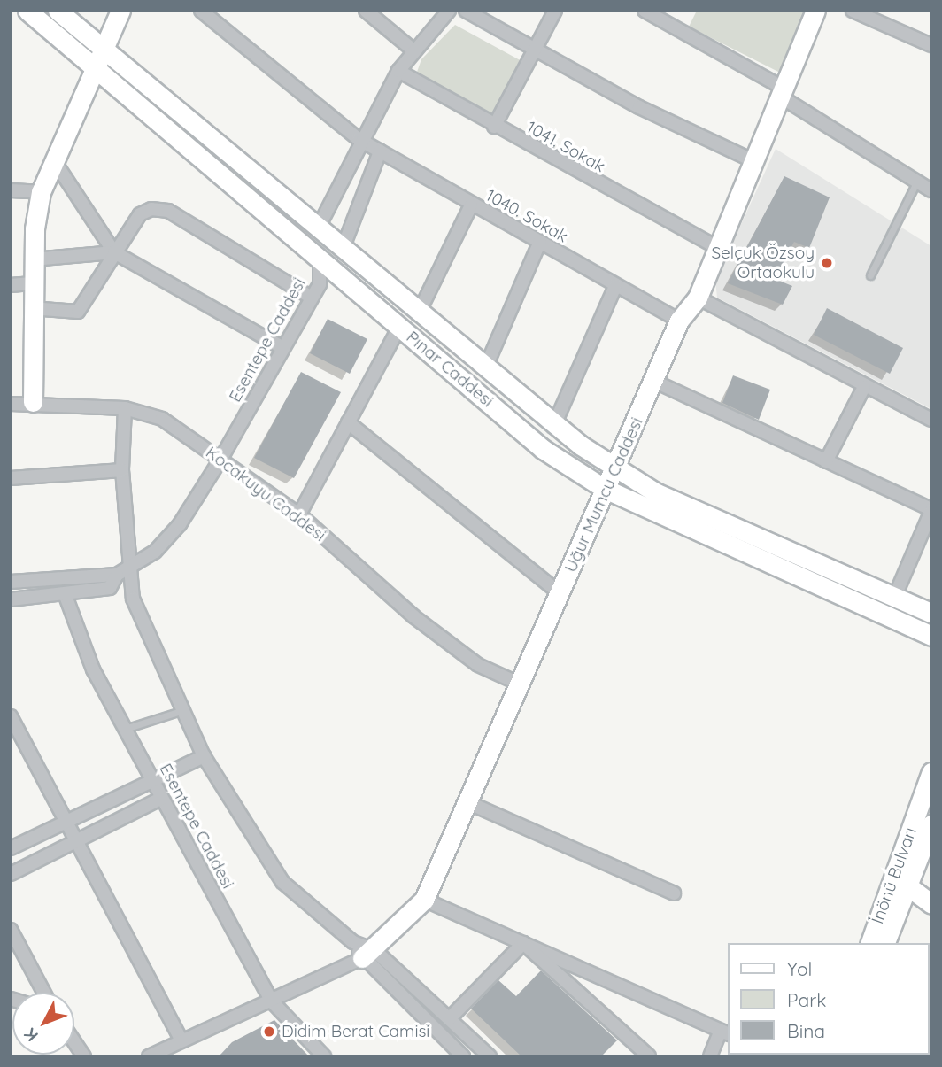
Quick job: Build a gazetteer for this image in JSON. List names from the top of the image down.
{
  "streets": {
    "main road": ["Pınar Caddesi", "Uğur Mumcu Caddesi", "İnönü Bulvarı"],
    "street": [
      "1041. Sokak",
      "1040. Sokak",
      "Esentepe Caddesi",
      "Kocakuyu Caddesi"
    ]
  },
  "crossings": [
    ["1041. Sokak", "Uğur Mumcu Caddesi"],
    ["1040. Sokak", "Uğur Mumcu Caddesi"],
    ["Esentepe Caddesi", "Pınar Caddesi"],
    ["Esentepe Caddesi", "Kocakuyu Caddesi"],
    ["Pınar Caddesi", "Uğur Mumcu Caddesi"],
    ["Kocakuyu Caddesi", "Uğur Mumcu Caddesi"]
  ],
  "places": ["Selçuk Özsoy Ortaokulu", "Didim Berat Camisi"],
  "legend": ["Yol", "Park", "Bina"],
  "north": "bottom left"
}
